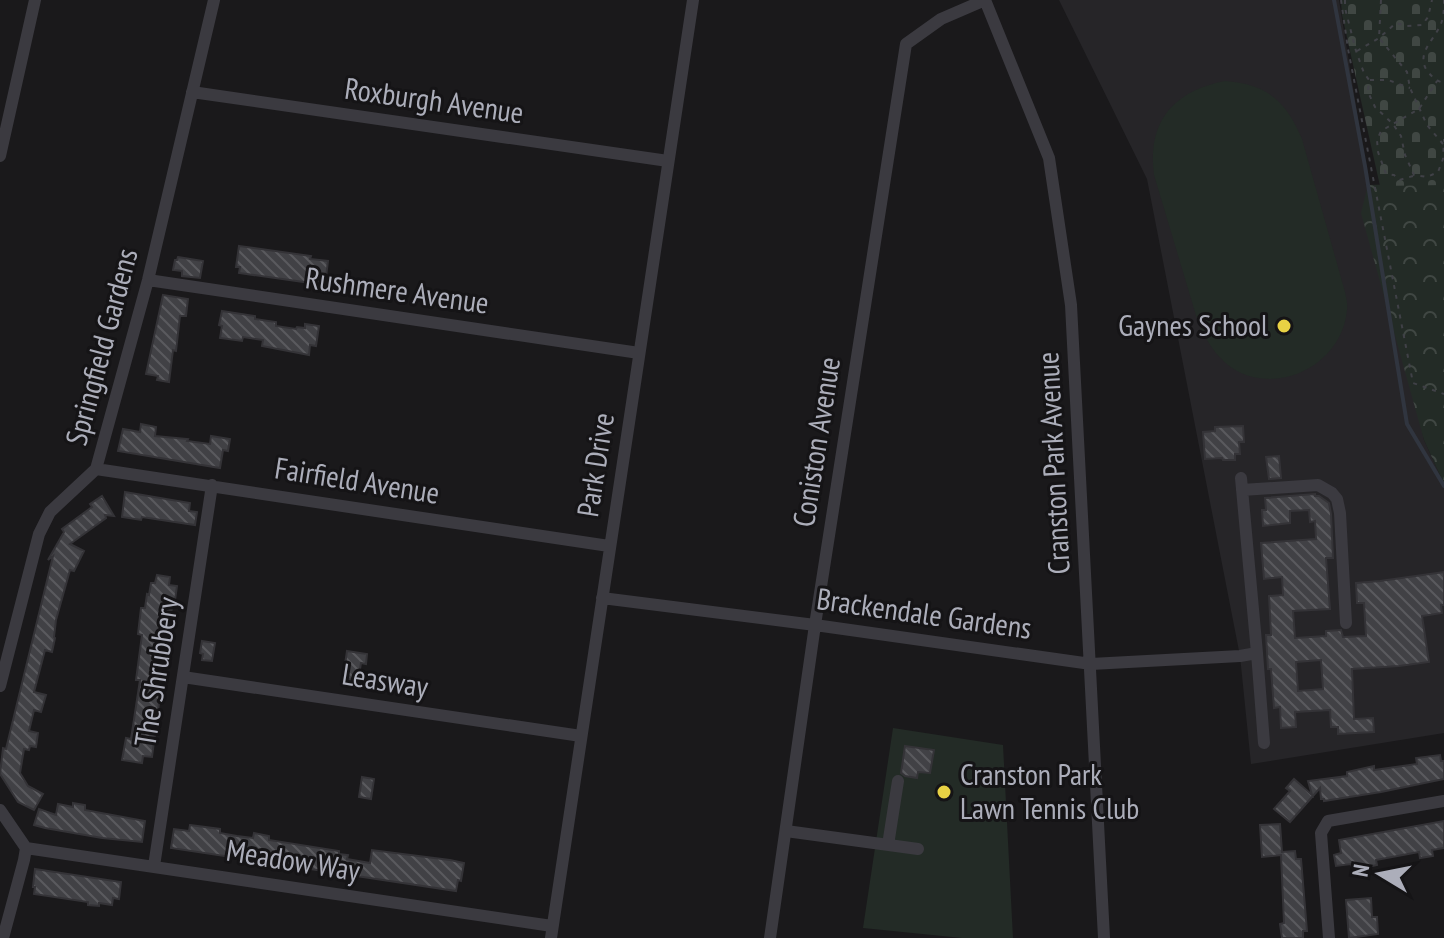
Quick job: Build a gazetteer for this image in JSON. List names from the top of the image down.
{
  "streets": {
    "street": [
      "Roxburgh Avenue",
      "Rushmere Avenue",
      "Springfield Gardens",
      "Coniston Avenue",
      "Cranston Park Avenue",
      "Park Drive",
      "Fairfield Avenue",
      "Brackendale Gardens",
      "The Shrubbery",
      "Leasway",
      "Meadow Way"
    ]
  },
  "crossings": [
    ["Roxburgh Avenue", "Springfield Gardens"],
    ["Roxburgh Avenue", "Park Drive"],
    ["Rushmere Avenue", "Springfield Gardens"],
    ["Rushmere Avenue", "Park Drive"],
    ["Springfield Gardens", "Fairfield Avenue"],
    ["Coniston Avenue", "Cranston Park Avenue"],
    ["Coniston Avenue", "Brackendale Gardens"],
    ["Cranston Park Avenue", "Brackendale Gardens"],
    ["Park Drive", "Fairfield Avenue"],
    ["Park Drive", "Brackendale Gardens"],
    ["Park Drive", "Leasway"],
    ["Park Drive", "Meadow Way"],
    ["Fairfield Avenue", "The Shrubbery"],
    ["The Shrubbery", "Leasway"],
    ["The Shrubbery", "Meadow Way"]
  ],
  "places": ["Gaynes School", "Cranston Park Lawn Tennis Club"],
  "north": "left"
}
